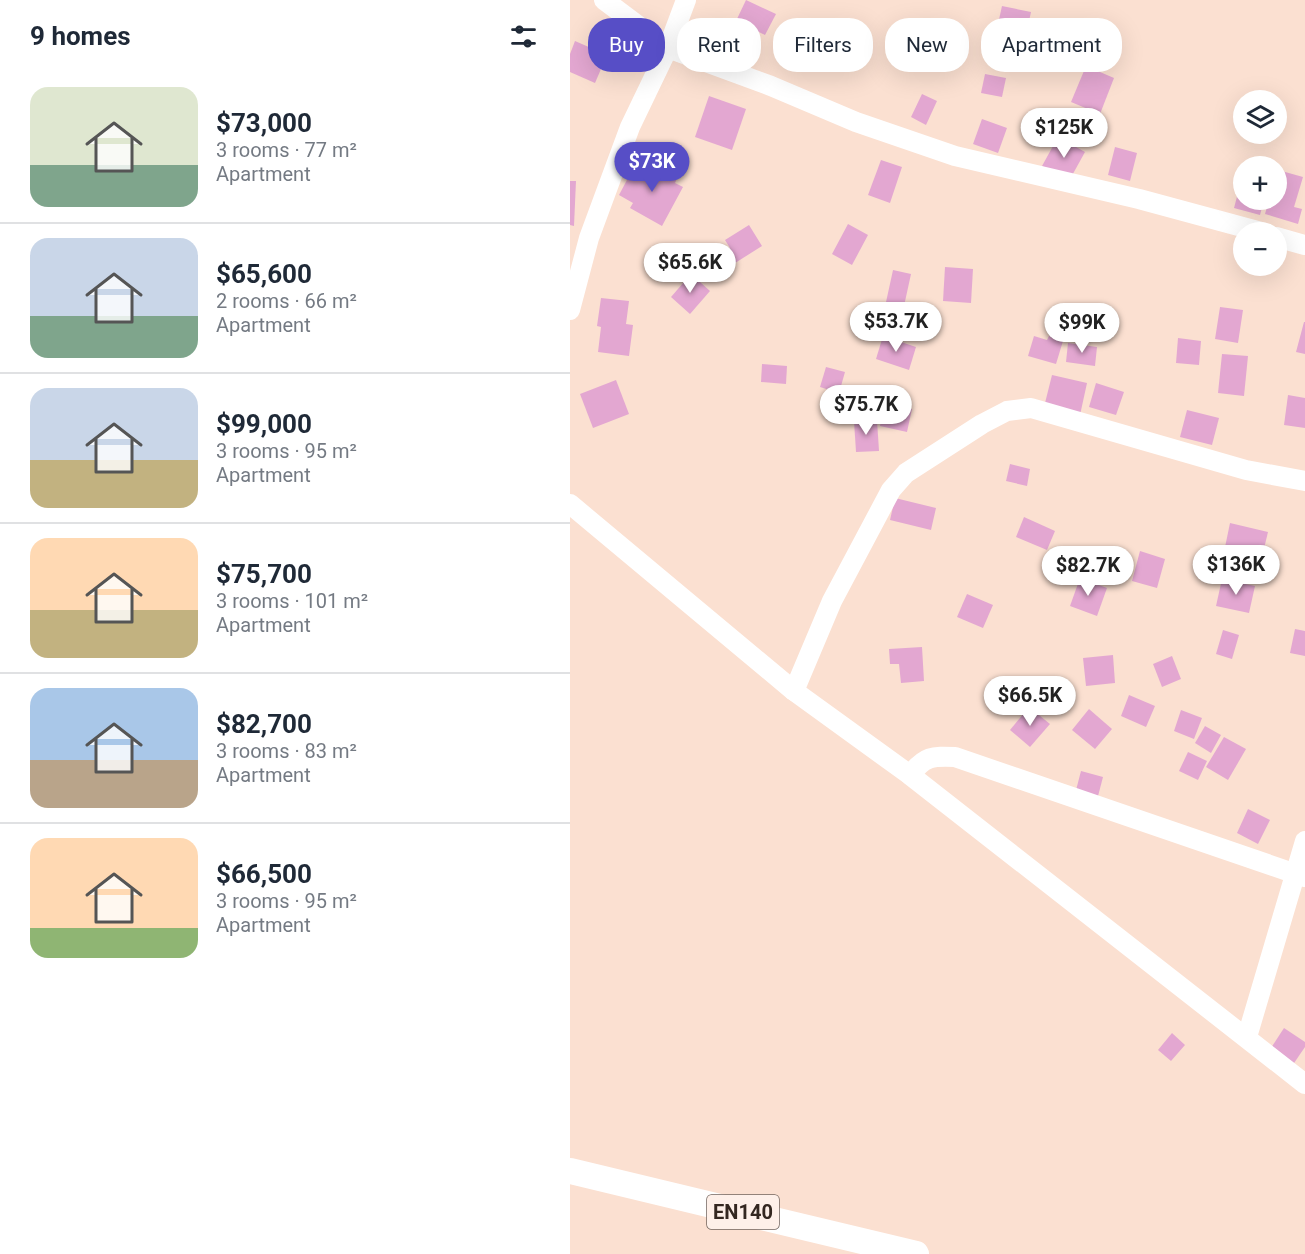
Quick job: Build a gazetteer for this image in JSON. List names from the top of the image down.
{
  "streets": {
    "main road": ["EN140"]
  },
  "page": {
    "heading": "9 homes",
    "chip": [
      "Buy",
      "Rent",
      "Filters",
      "New",
      "Apartment"
    ],
    "list": [
      {
        "name": "$73,000",
        "note": "3 rooms · 77 m² · Apartment"
      },
      {
        "name": "$65,600",
        "note": "2 rooms · 66 m² · Apartment"
      },
      {
        "name": "$99,000",
        "note": "3 rooms · 95 m² · Apartment"
      },
      {
        "name": "$75,700",
        "note": "3 rooms · 101 m² · Apartment"
      },
      {
        "name": "$82,700",
        "note": "3 rooms · 83 m² · Apartment"
      },
      {
        "name": "$66,500",
        "note": "3 rooms · 95 m² · Apartment"
      }
    ],
    "map_buttons": ["+", "−"],
    "price": [
      "$125K",
      "$73K",
      "$65.6K",
      "$53.7K",
      "$99K",
      "$75.7K",
      "$136K",
      "$82.7K",
      "$66.5K"
    ]
  }
}
